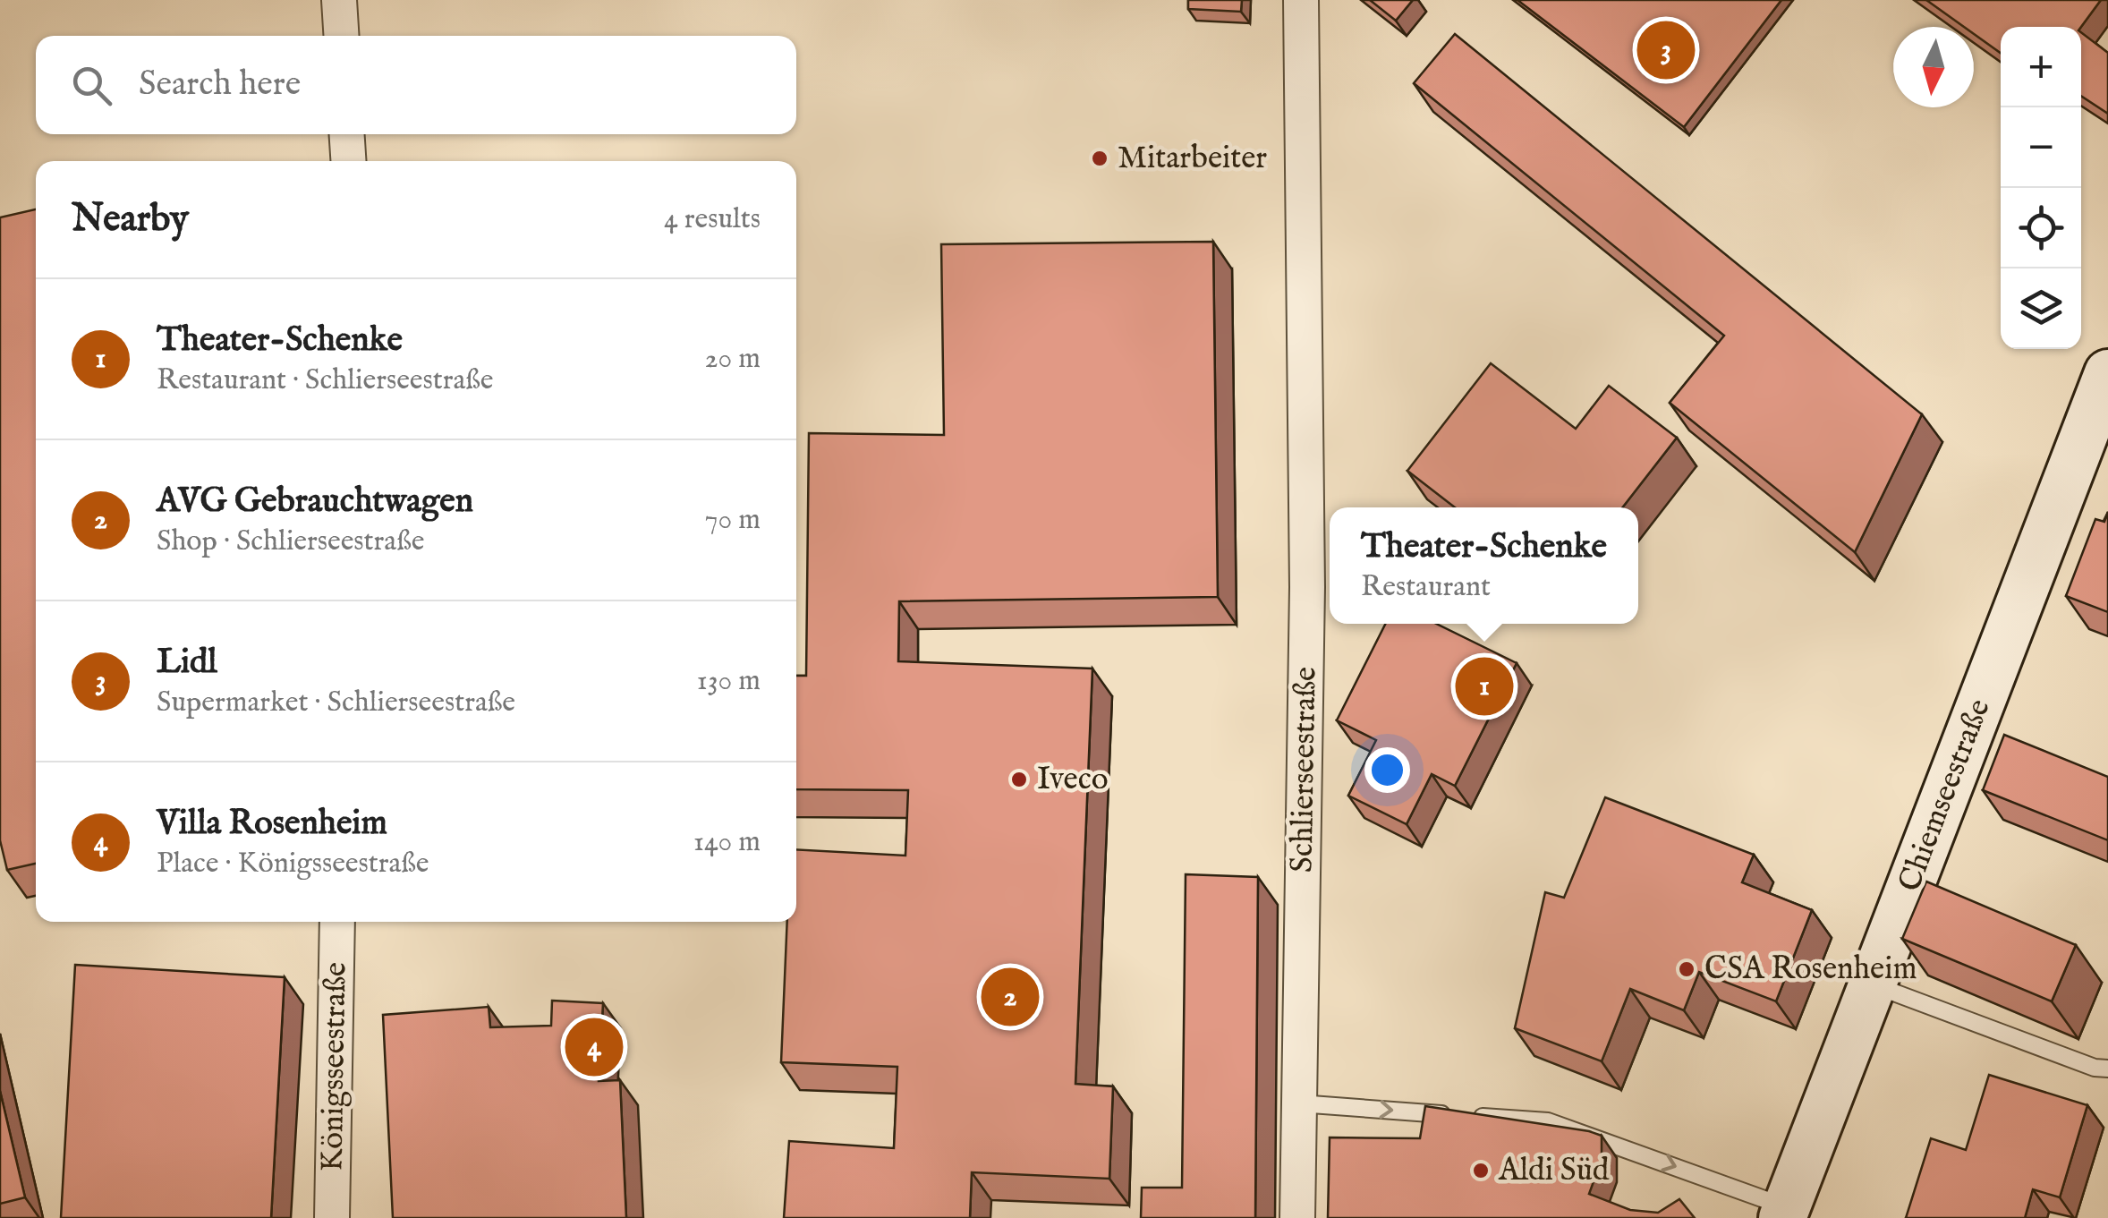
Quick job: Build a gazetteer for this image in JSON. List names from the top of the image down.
{
  "streets": {
    "main road": ["Chiemseestraße"],
    "street": ["Schlierseestraße", "Königsseestraße"]
  },
  "places": [
    "Mitarbeiter",
    "Iveco",
    "CSA Rosenheim",
    "Aldi Süd"
  ],
  "north": "bottom",
  "page": {
    "pins": [
      "3",
      "1",
      "2",
      "4"
    ],
    "map_buttons": ["+", "−"],
    "search": "Search here",
    "heading": ["Nearby", "4 results"],
    "list": [
      {
        "mark": "1",
        "name": "Theater-Schenke",
        "note": "Restaurant · Schlierseestraße",
        "value": "20 m"
      },
      {
        "mark": "2",
        "name": "AVG Gebrauchtwagen",
        "note": "Shop · Schlierseestraße",
        "value": "70 m"
      },
      {
        "mark": "3",
        "name": "Lidl",
        "note": "Supermarket · Schlierseestraße",
        "value": "130 m"
      },
      {
        "mark": "4",
        "name": "Villa Rosenheim",
        "note": "Place · Königsseestraße",
        "value": "140 m"
      }
    ],
    "popup": ["Theater-Schenke", "Restaurant"]
  }
}
